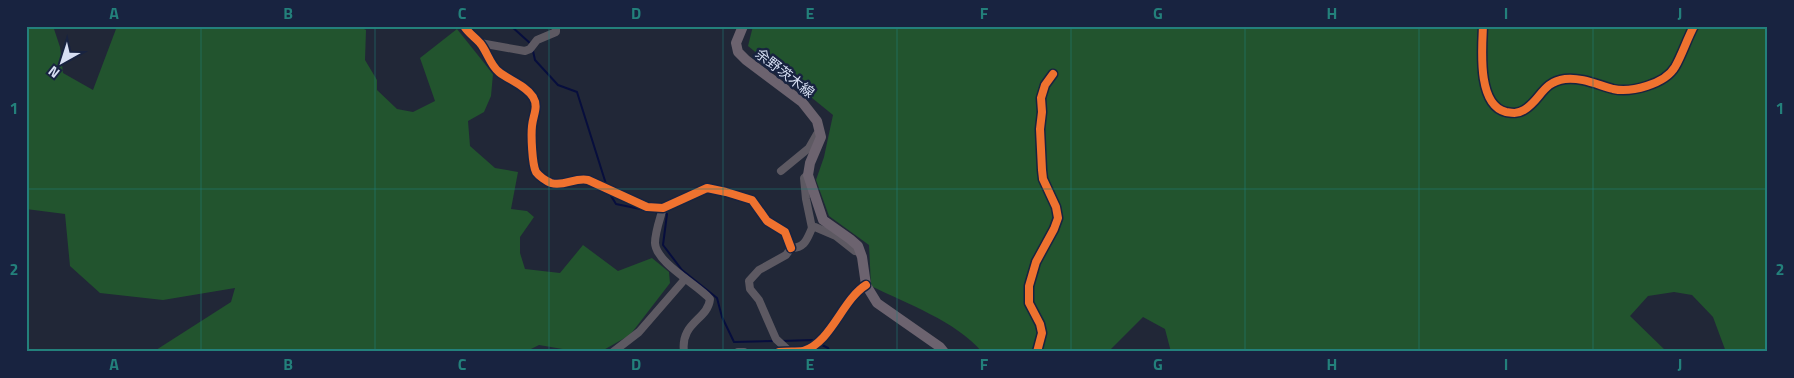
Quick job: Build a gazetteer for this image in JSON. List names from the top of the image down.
{
  "streets": {
    "main road": ["余野茨木線"]
  },
  "north": "bottom left",
  "grid": {
    "columns": [
      "A",
      "B",
      "C",
      "D",
      "E",
      "F",
      "G",
      "H",
      "I",
      "J"
    ],
    "rows": ["1", "2"]
  }
}
